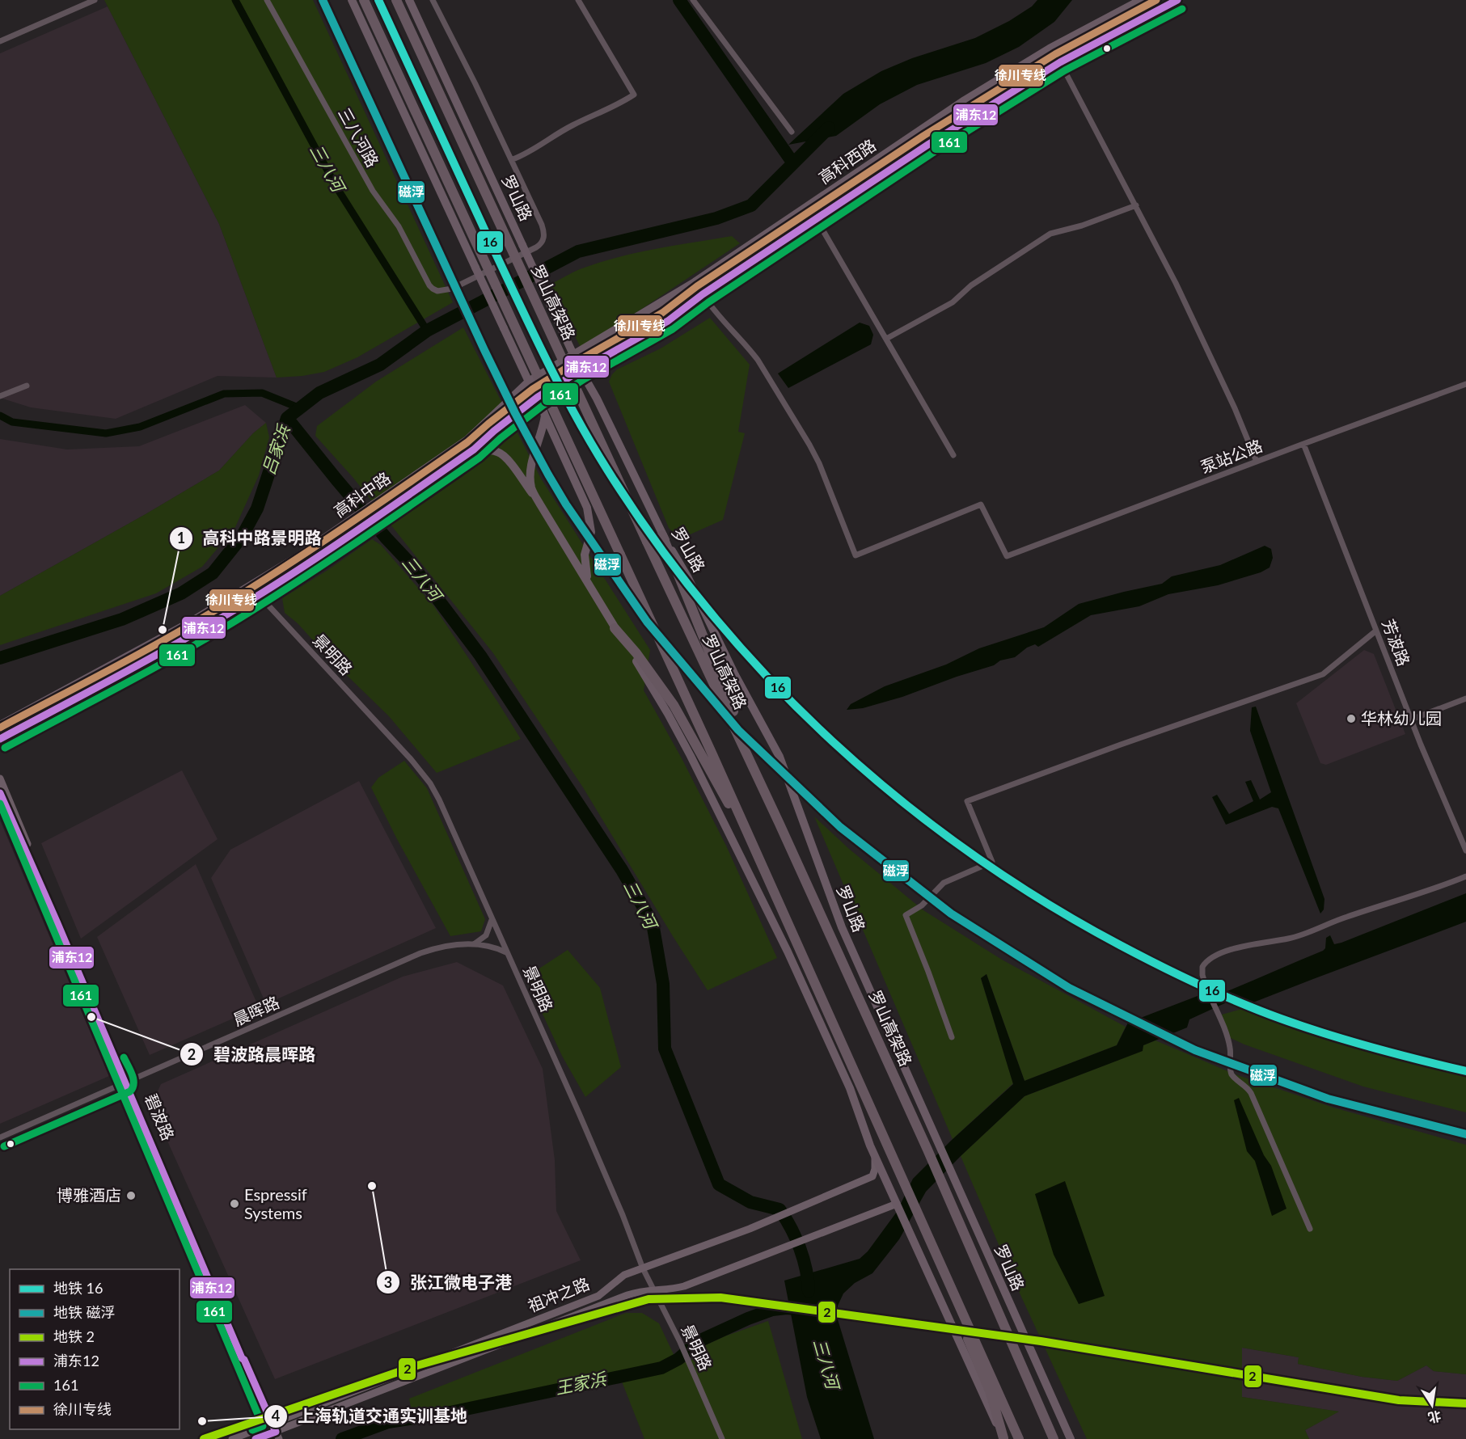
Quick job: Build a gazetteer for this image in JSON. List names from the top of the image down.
{
  "streets": {
    "highway": ["罗山高架路"],
    "main road": [
      "高科西路",
      "罗山路",
      "高科中路",
      "碧波路",
      "祖冲之路"
    ],
    "street": [
      "三八河路",
      "泵站公路",
      "芳波路",
      "景明路",
      "晨晖路"
    ]
  },
  "crossings": [
    ["高科西路", "罗山路"],
    ["高科西路", "泵站公路"],
    ["高科西路", "高科中路"],
    ["罗山路", "高科中路"],
    ["泵站公路", "芳波路"],
    ["高科中路", "景明路"],
    ["景明路", "晨晖路"],
    ["景明路", "祖冲之路"],
    ["晨晖路", "碧波路"],
    ["碧波路", "祖冲之路"]
  ],
  "water": ["三八河", "吕家浜", "王家浜"],
  "places": [
    "高科中路景明路",
    "华林幼儿园",
    "碧波路晨晖路",
    "张江微电子港",
    "博雅酒店",
    "Espressif Systems",
    "上海轨道交通实训基地"
  ],
  "lines": [
    "metro line 16",
    "metro line 磁浮",
    "transit line 浦东12",
    "transit line 徐川专线",
    "transit line 161",
    "metro line 2"
  ],
  "legend": [
    "地铁 16",
    "地铁 磁浮",
    "地铁 2",
    "浦东12",
    "161",
    "徐川专线"
  ],
  "north": "bottom"
}
